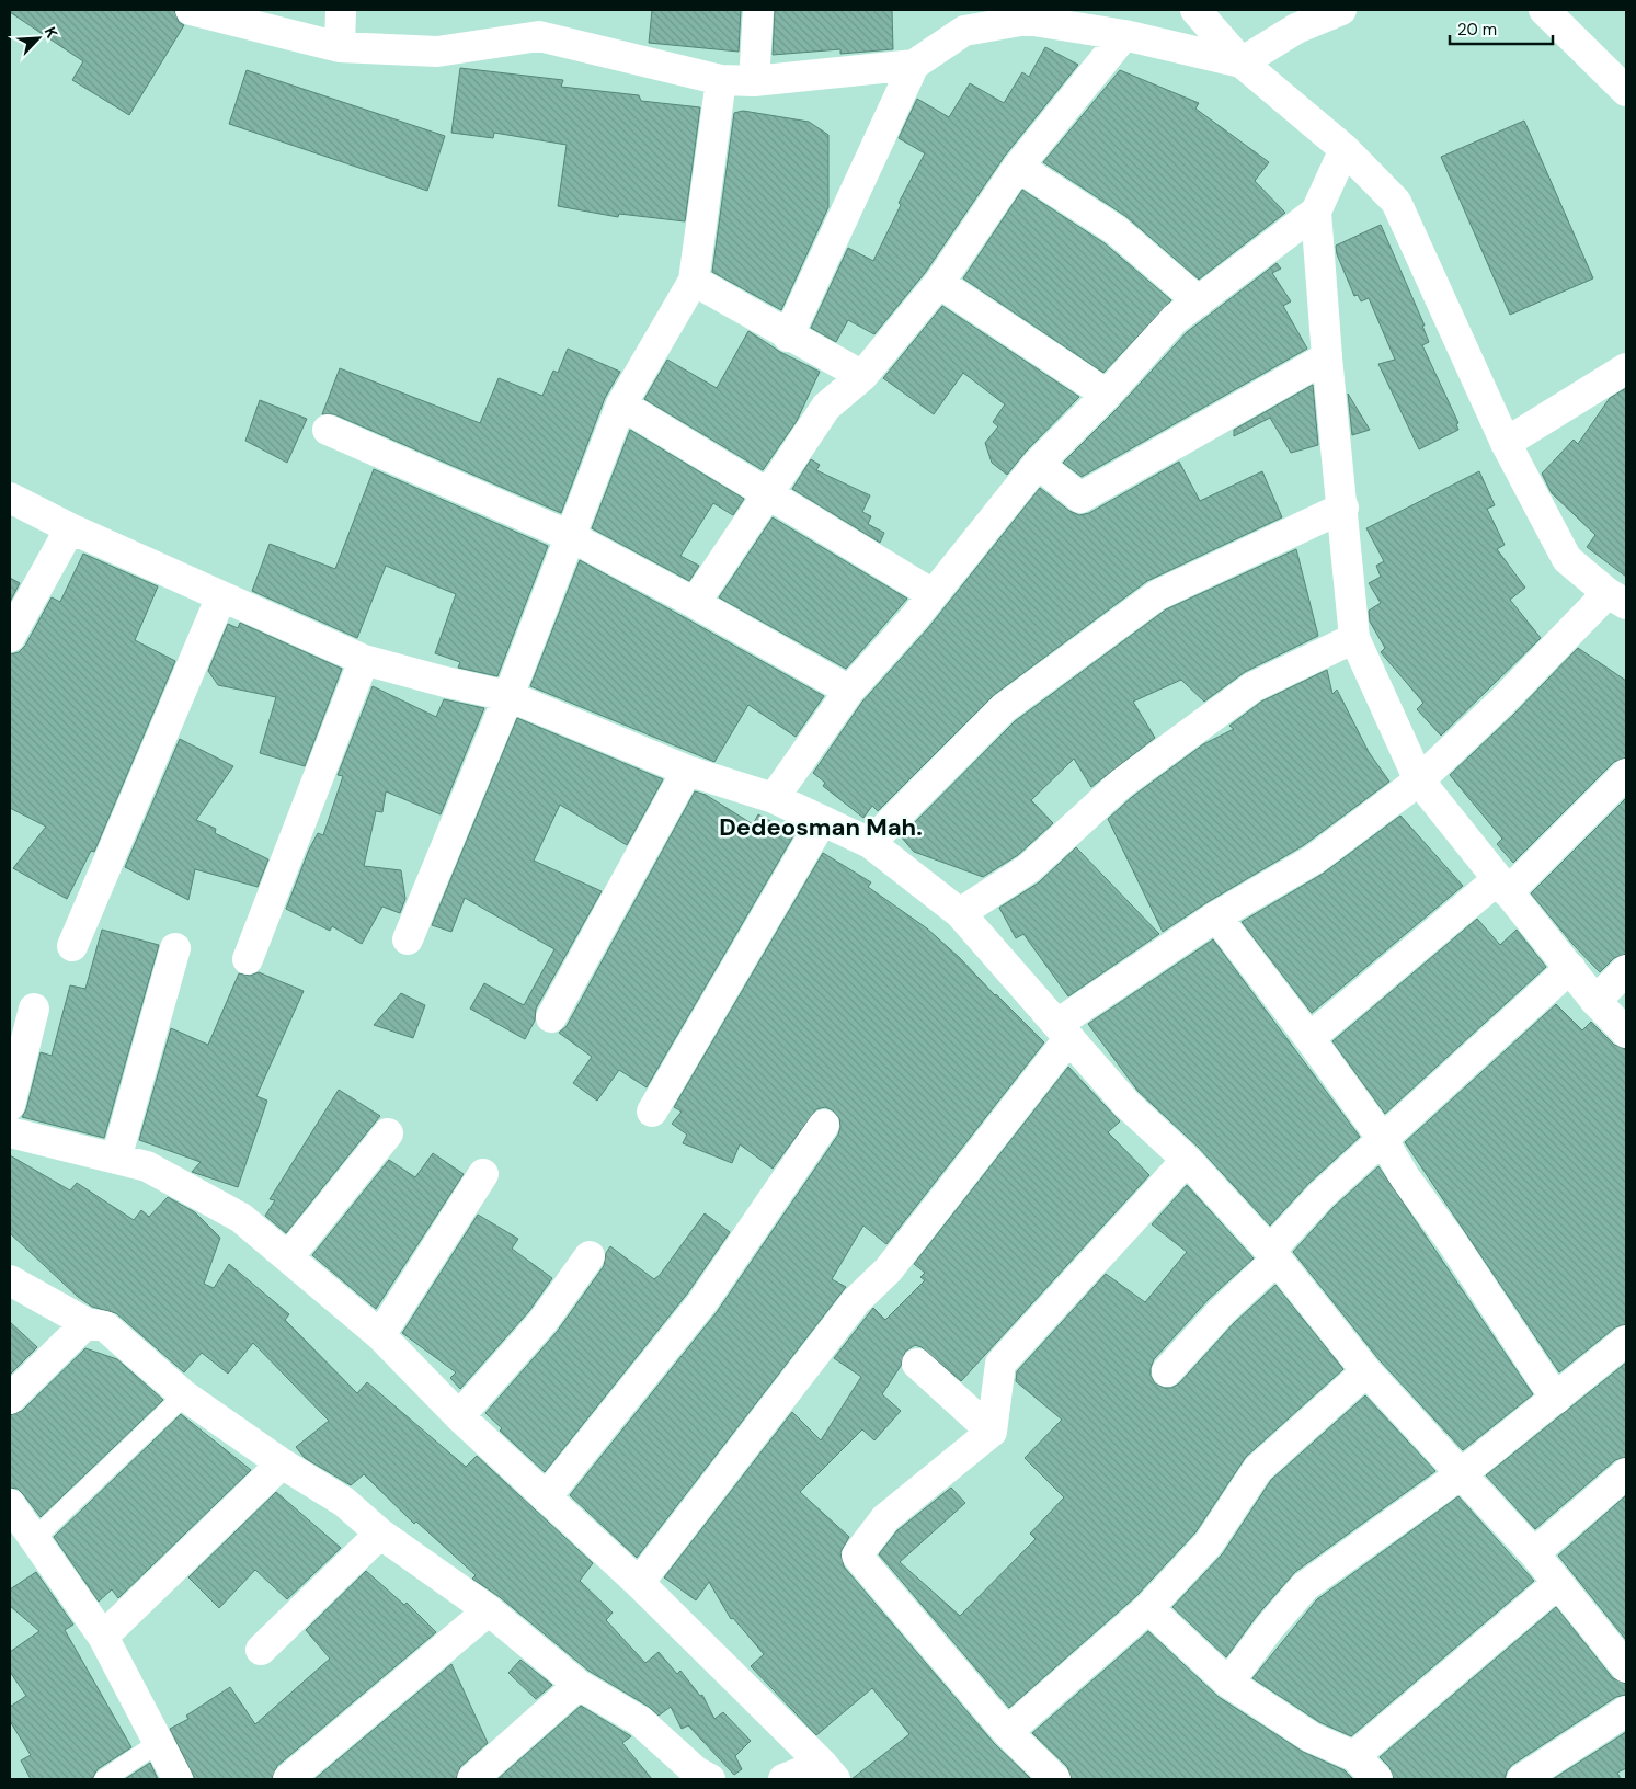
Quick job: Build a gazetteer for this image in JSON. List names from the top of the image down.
{
  "districts": ["Dedeosman Mah."],
  "scale_bar": "20 m",
  "north": "top right"
}
